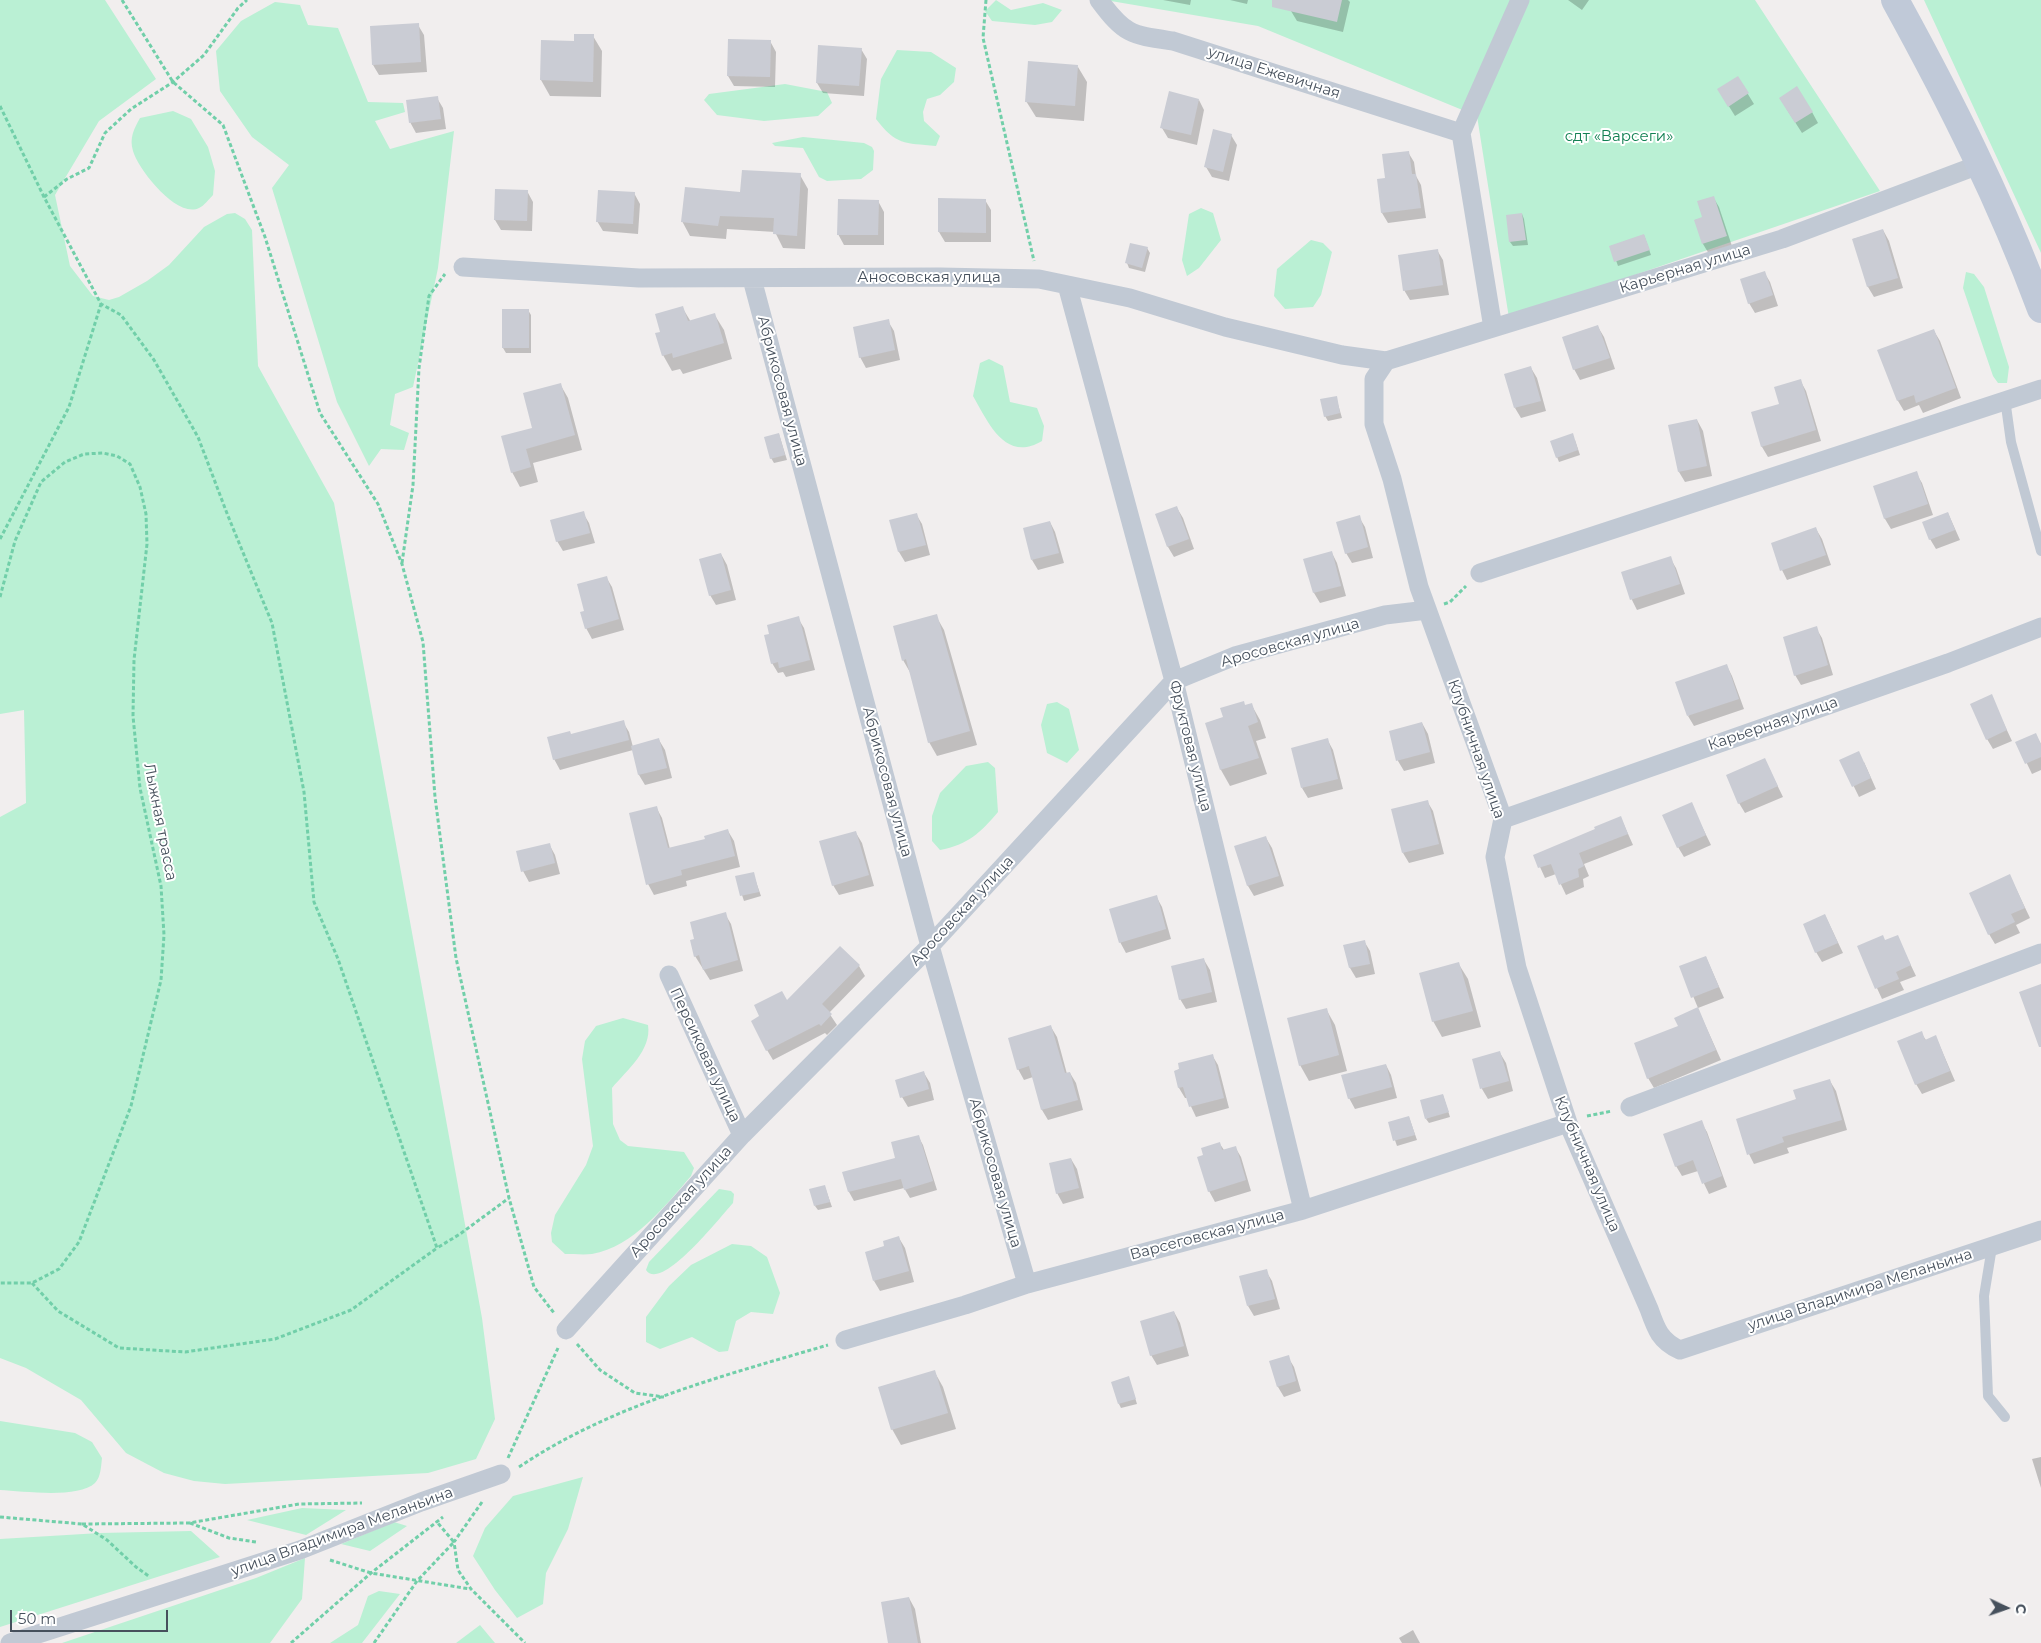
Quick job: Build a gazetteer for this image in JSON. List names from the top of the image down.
{
  "streets": {
    "street": [
      "улица Ежевичная",
      "Карьерная улица",
      "Аносовская улица",
      "Абрикосовая улица",
      "Аросовская улица",
      "Фруктовая улица",
      "Клубничная улица",
      "Персиковая улица",
      "Варсеговская улица",
      "улица Владимира Меланьина"
    ],
    "path": ["Лыжная трасса"]
  },
  "crossings": [
    ["Карьерная улица", "Аносовская улица"],
    ["Карьерная улица", "Клубничная улица"],
    ["Аносовская улица", "Абрикосовая улица"],
    ["Аносовская улица", "Фруктовая улица"],
    ["Аносовская улица", "Клубничная улица"],
    ["Абрикосовая улица", "Аросовская улица"],
    ["Абрикосовая улица", "Варсеговская улица"],
    ["Аросовская улица", "Фруктовая улица"],
    ["Аросовская улица", "Клубничная улица"],
    ["Аросовская улица", "Персиковая улица"],
    ["Фруктовая улица", "Варсеговская улица"],
    ["Клубничная улица", "Варсеговская улица"],
    ["Клубничная улица", "улица Владимира Меланьина"]
  ],
  "parks": ["сдт «Варсеги»"],
  "scale_bar": "50 m",
  "north": "right"
}
